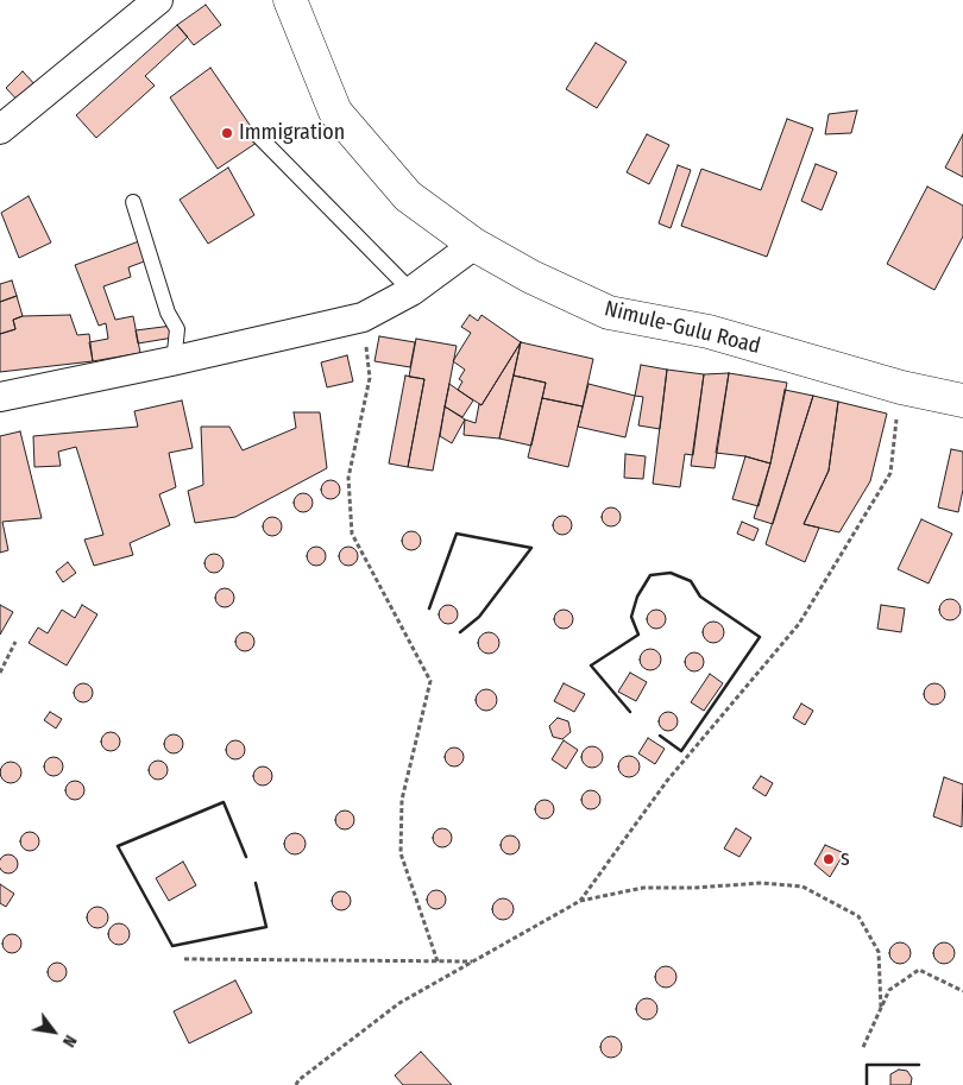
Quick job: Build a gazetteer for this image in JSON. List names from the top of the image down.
{
  "streets": {
    "main road": ["Nimule-Gulu Road"]
  },
  "places": ["Immigration", "s"],
  "north": "bottom right"
}
